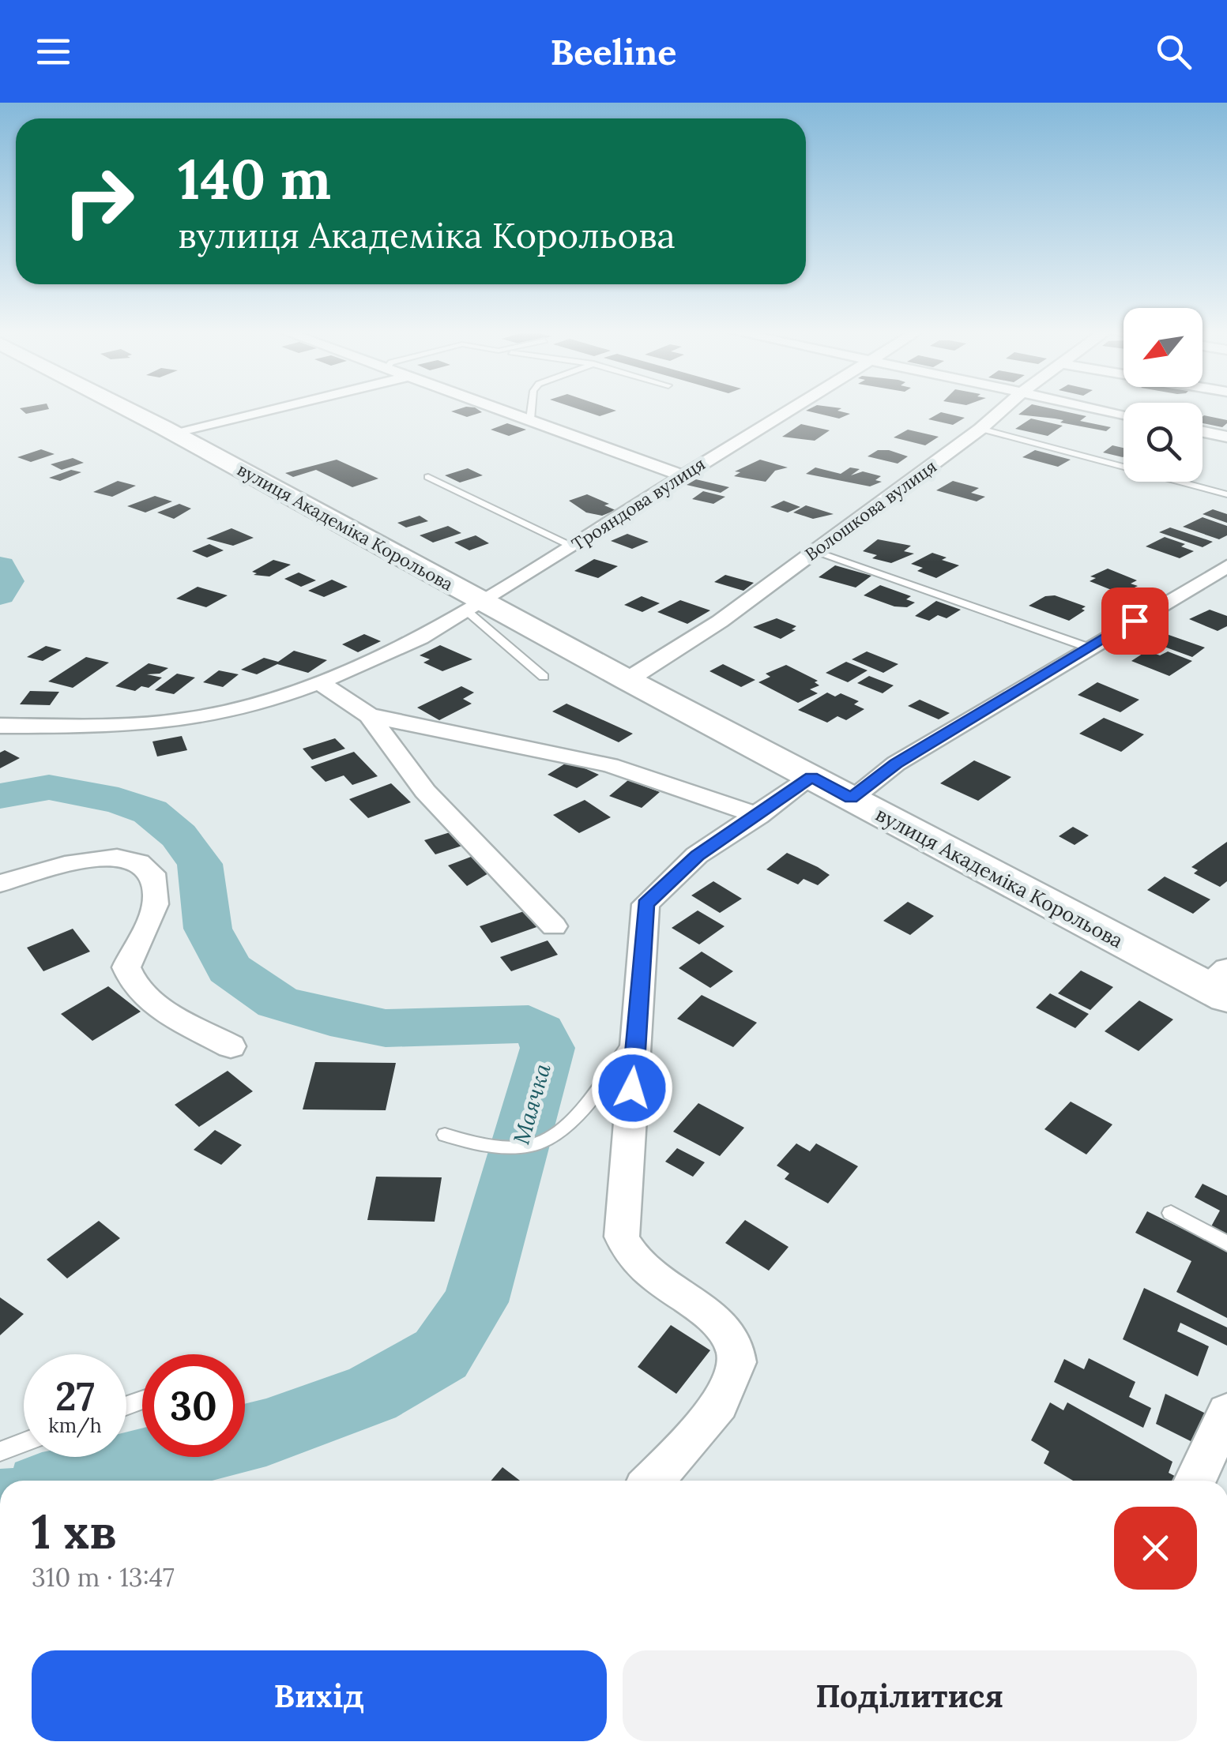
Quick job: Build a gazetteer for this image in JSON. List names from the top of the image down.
{
  "streets": {
    "main road": ["вулиця Академіка Корольова"],
    "street": ["Трояндова вулиця", "Волошкова вулиця"]
  },
  "crossings": [
    ["Трояндова вулиця", "вулиця Академіка Корольова"],
    ["Волошкова вулиця", "вулиця Академіка Корольова"]
  ],
  "water": ["Маячка"],
  "north": "bottom left",
  "page": {
    "header": "Beeline",
    "turn": ["140 m", "вулиця Академіка Корольова"],
    "speed": "27 km/h",
    "limit": "30",
    "heading": ["1 хв", "310 m · 13:47"],
    "buttons": ["Вихід", "Поділитися"]
  }
}
